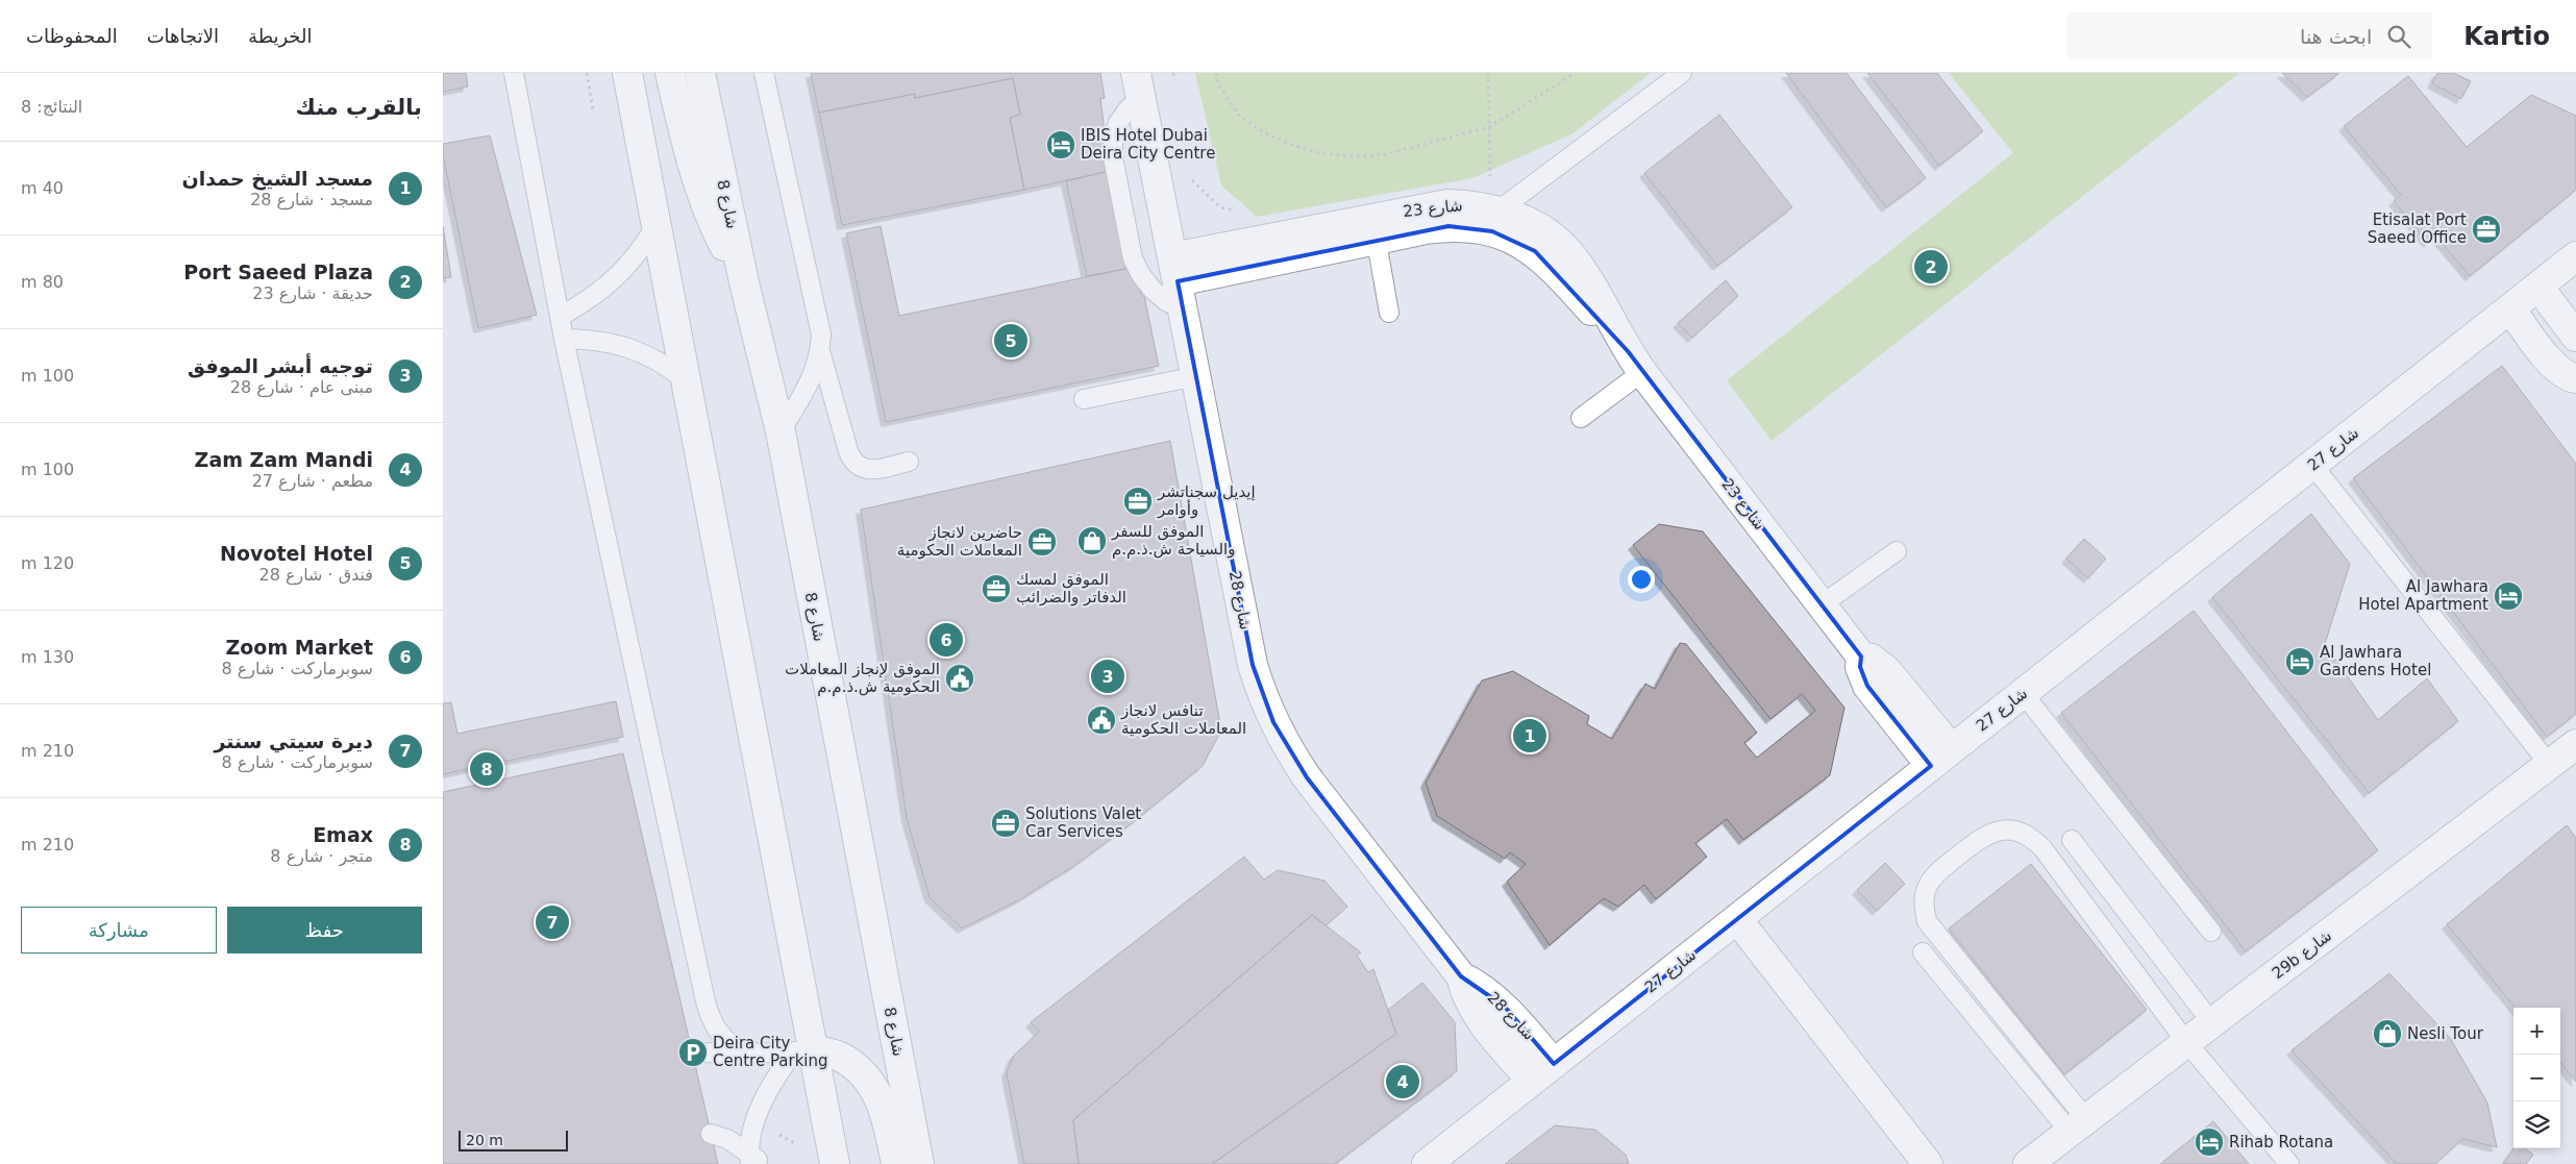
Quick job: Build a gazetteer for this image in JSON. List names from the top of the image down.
{
  "streets": {
    "street": [
      "شارع 8",
      "شارع 23",
      "شارع 27",
      "شارع 28",
      "29b شارع"
    ]
  },
  "crossings": [
    ["شارع 23", "شارع 27"],
    ["شارع 23", "شارع 28"],
    ["شارع 27", "شارع 28"]
  ],
  "places": {
    "hotel": [
      "IBIS Hotel Dubai Deira City Centre",
      "Al Jawhara Hotel Apartment",
      "Al Jawhara Gardens Hotel",
      "Rihab Rotana"
    ],
    "office": [
      "Etisalat Port Saeed Office",
      "إيديل سجناتشر وأوامر",
      "حاضرين لانجاز المعاملات الحكومية",
      "الموفق لمسك الدفاتر والضرائب",
      "Solutions Valet Car Services"
    ],
    "shop": ["الموفق للسفر والسياحة ش.ذ.م.م", "Nesli Tour"],
    "public building": ["الموفق لإنجاز المعاملات الحكومية ش.ذ.م.م", "تنافس لانجاز المعاملات الحكومية"],
    "parking": ["Deira City Centre Parking"]
  },
  "scale_bar": "20 m",
  "page": {
    "header": "Kartio",
    "search": "ابحث هنا",
    "nav": ["الخريطة", "الاتجاهات", "المحفوظات"],
    "heading": ["بالقرب منك", "النتائج: 8"],
    "list": [
      {
        "mark": "1",
        "name": "مسجد الشيخ حمدان",
        "note": "مسجد · شارع 28",
        "value": "40 m"
      },
      {
        "mark": "2",
        "name": "Port Saeed Plaza",
        "note": "حديقة · شارع 23",
        "value": "80 m"
      },
      {
        "mark": "3",
        "name": "توجيه أبشر الموفق",
        "note": "مبنى عام · شارع 28",
        "value": "100 m"
      },
      {
        "mark": "4",
        "name": "Zam Zam Mandi",
        "note": "مطعم · شارع 27",
        "value": "100 m"
      },
      {
        "mark": "5",
        "name": "Novotel Hotel",
        "note": "فندق · شارع 28",
        "value": "120 m"
      },
      {
        "mark": "6",
        "name": "Zoom Market",
        "note": "سوبرماركت · شارع 8",
        "value": "130 m"
      },
      {
        "mark": "7",
        "name": "ديرة سيتي سنتر",
        "note": "سوبرماركت · شارع 8",
        "value": "210 m"
      },
      {
        "mark": "8",
        "name": "Emax",
        "note": "متجر · شارع 8",
        "value": "210 m"
      }
    ],
    "pins": [
      "2",
      "5",
      "6",
      "3",
      "1",
      "8",
      "7",
      "4"
    ],
    "buttons": ["حفظ", "مشاركة"],
    "map_buttons": ["+", "−"],
    "scale": "20 m"
  }
}
